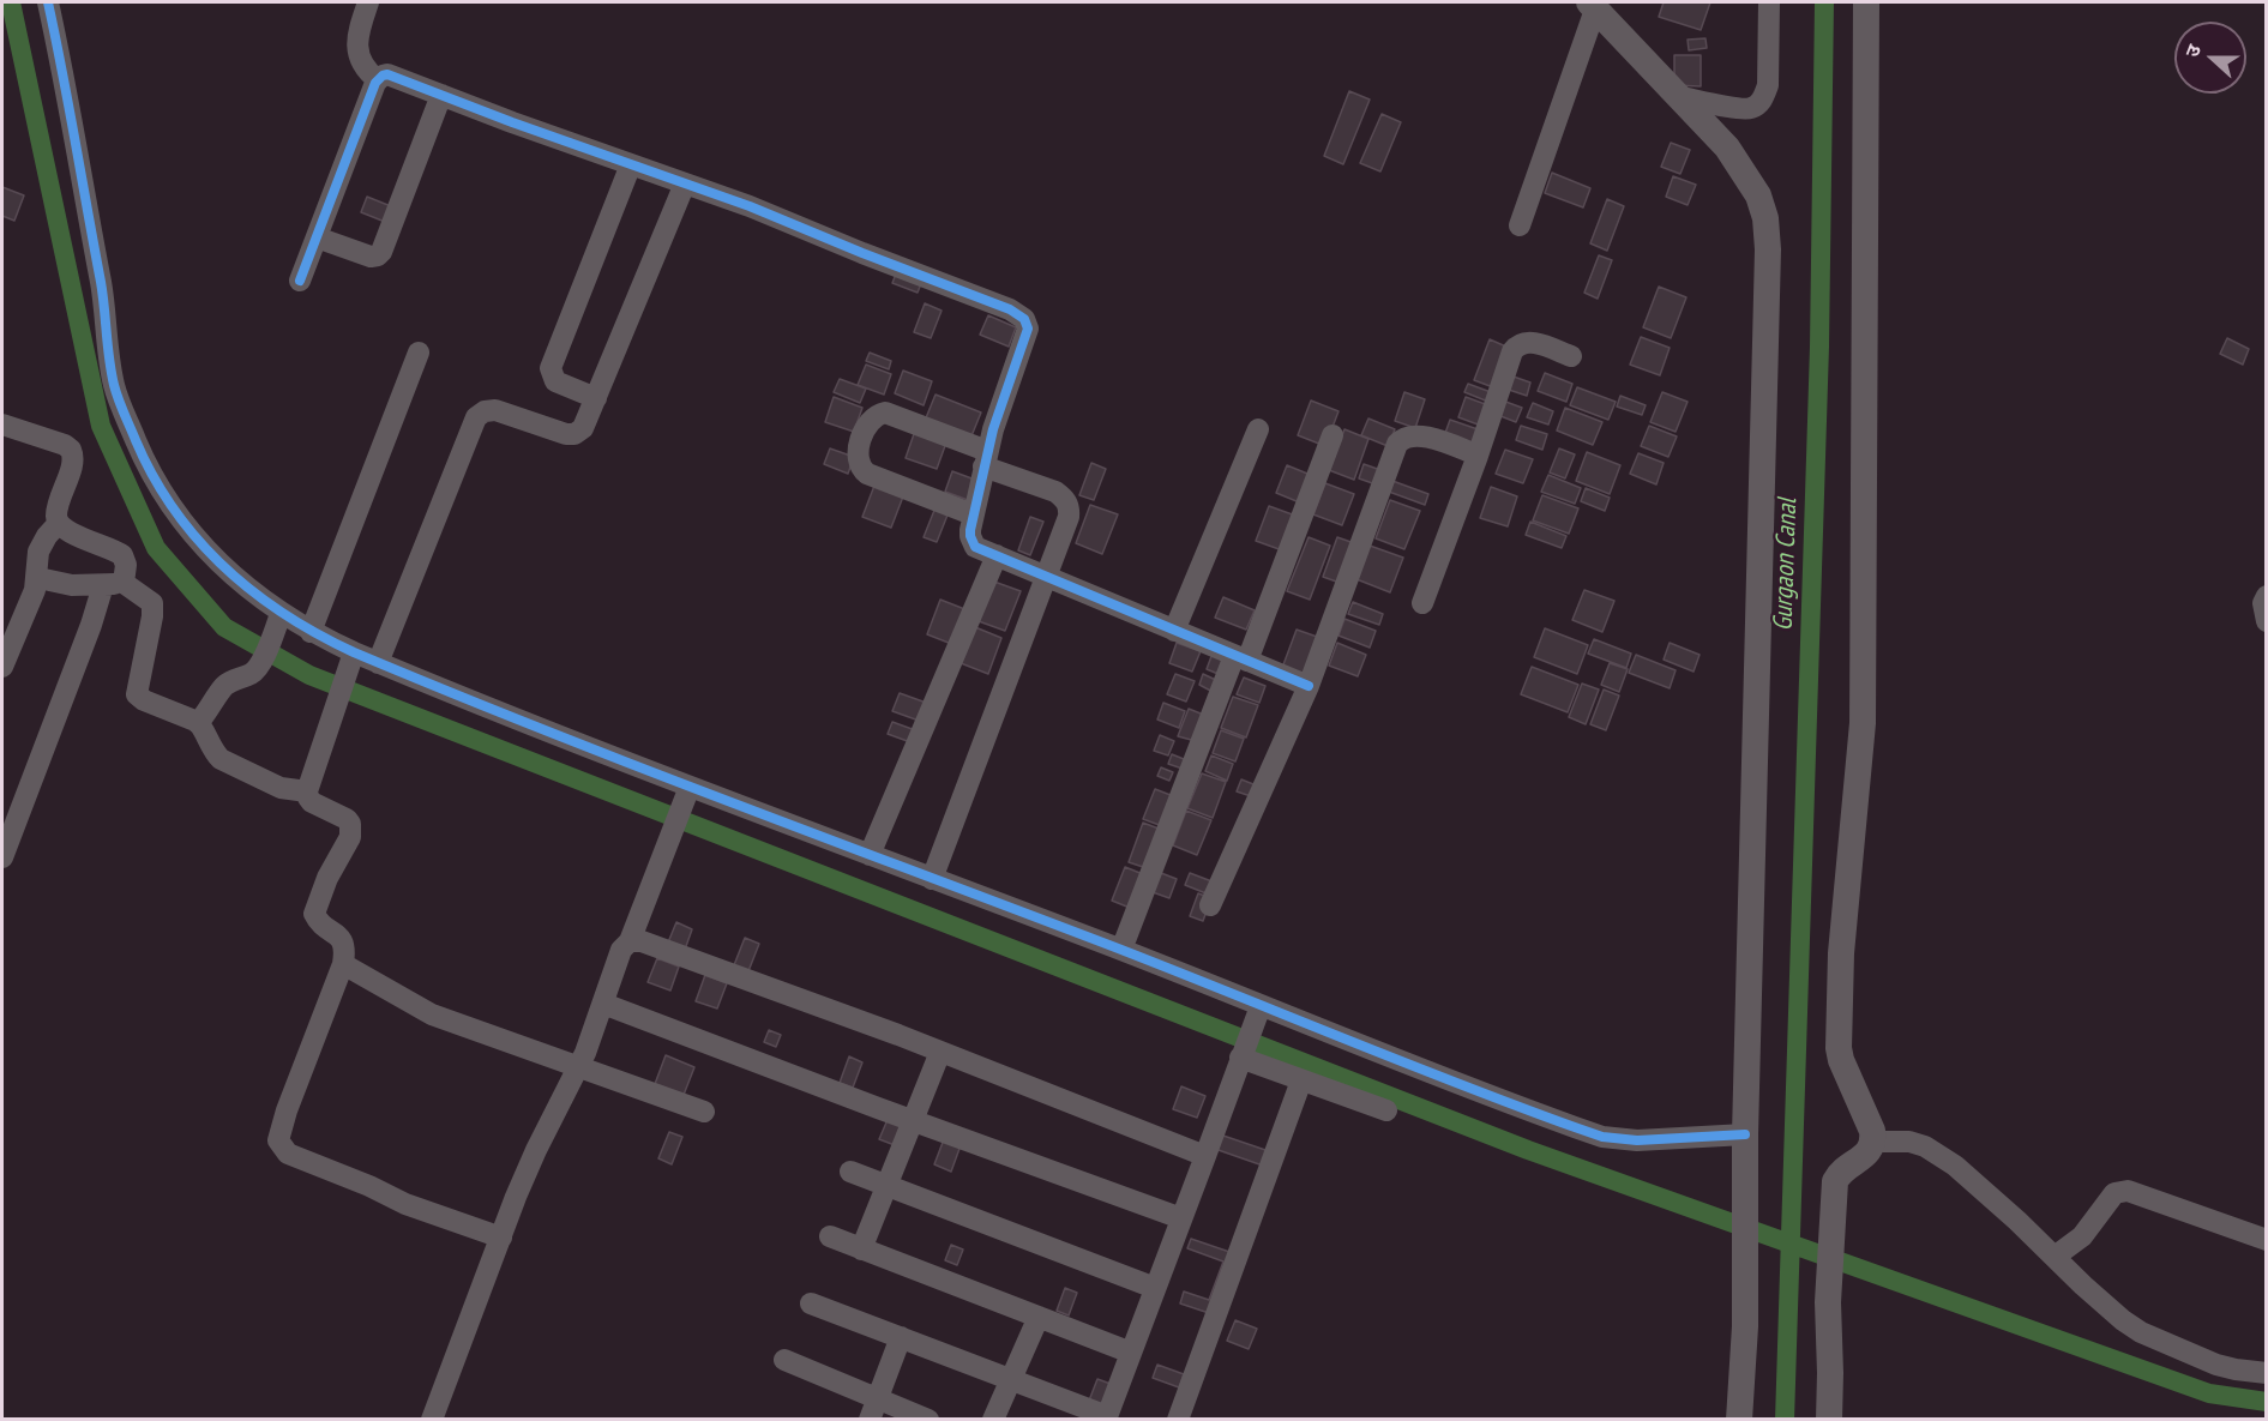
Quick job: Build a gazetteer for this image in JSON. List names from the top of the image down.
{
  "water": ["Gurgaon Canal"],
  "north": "left"
}
